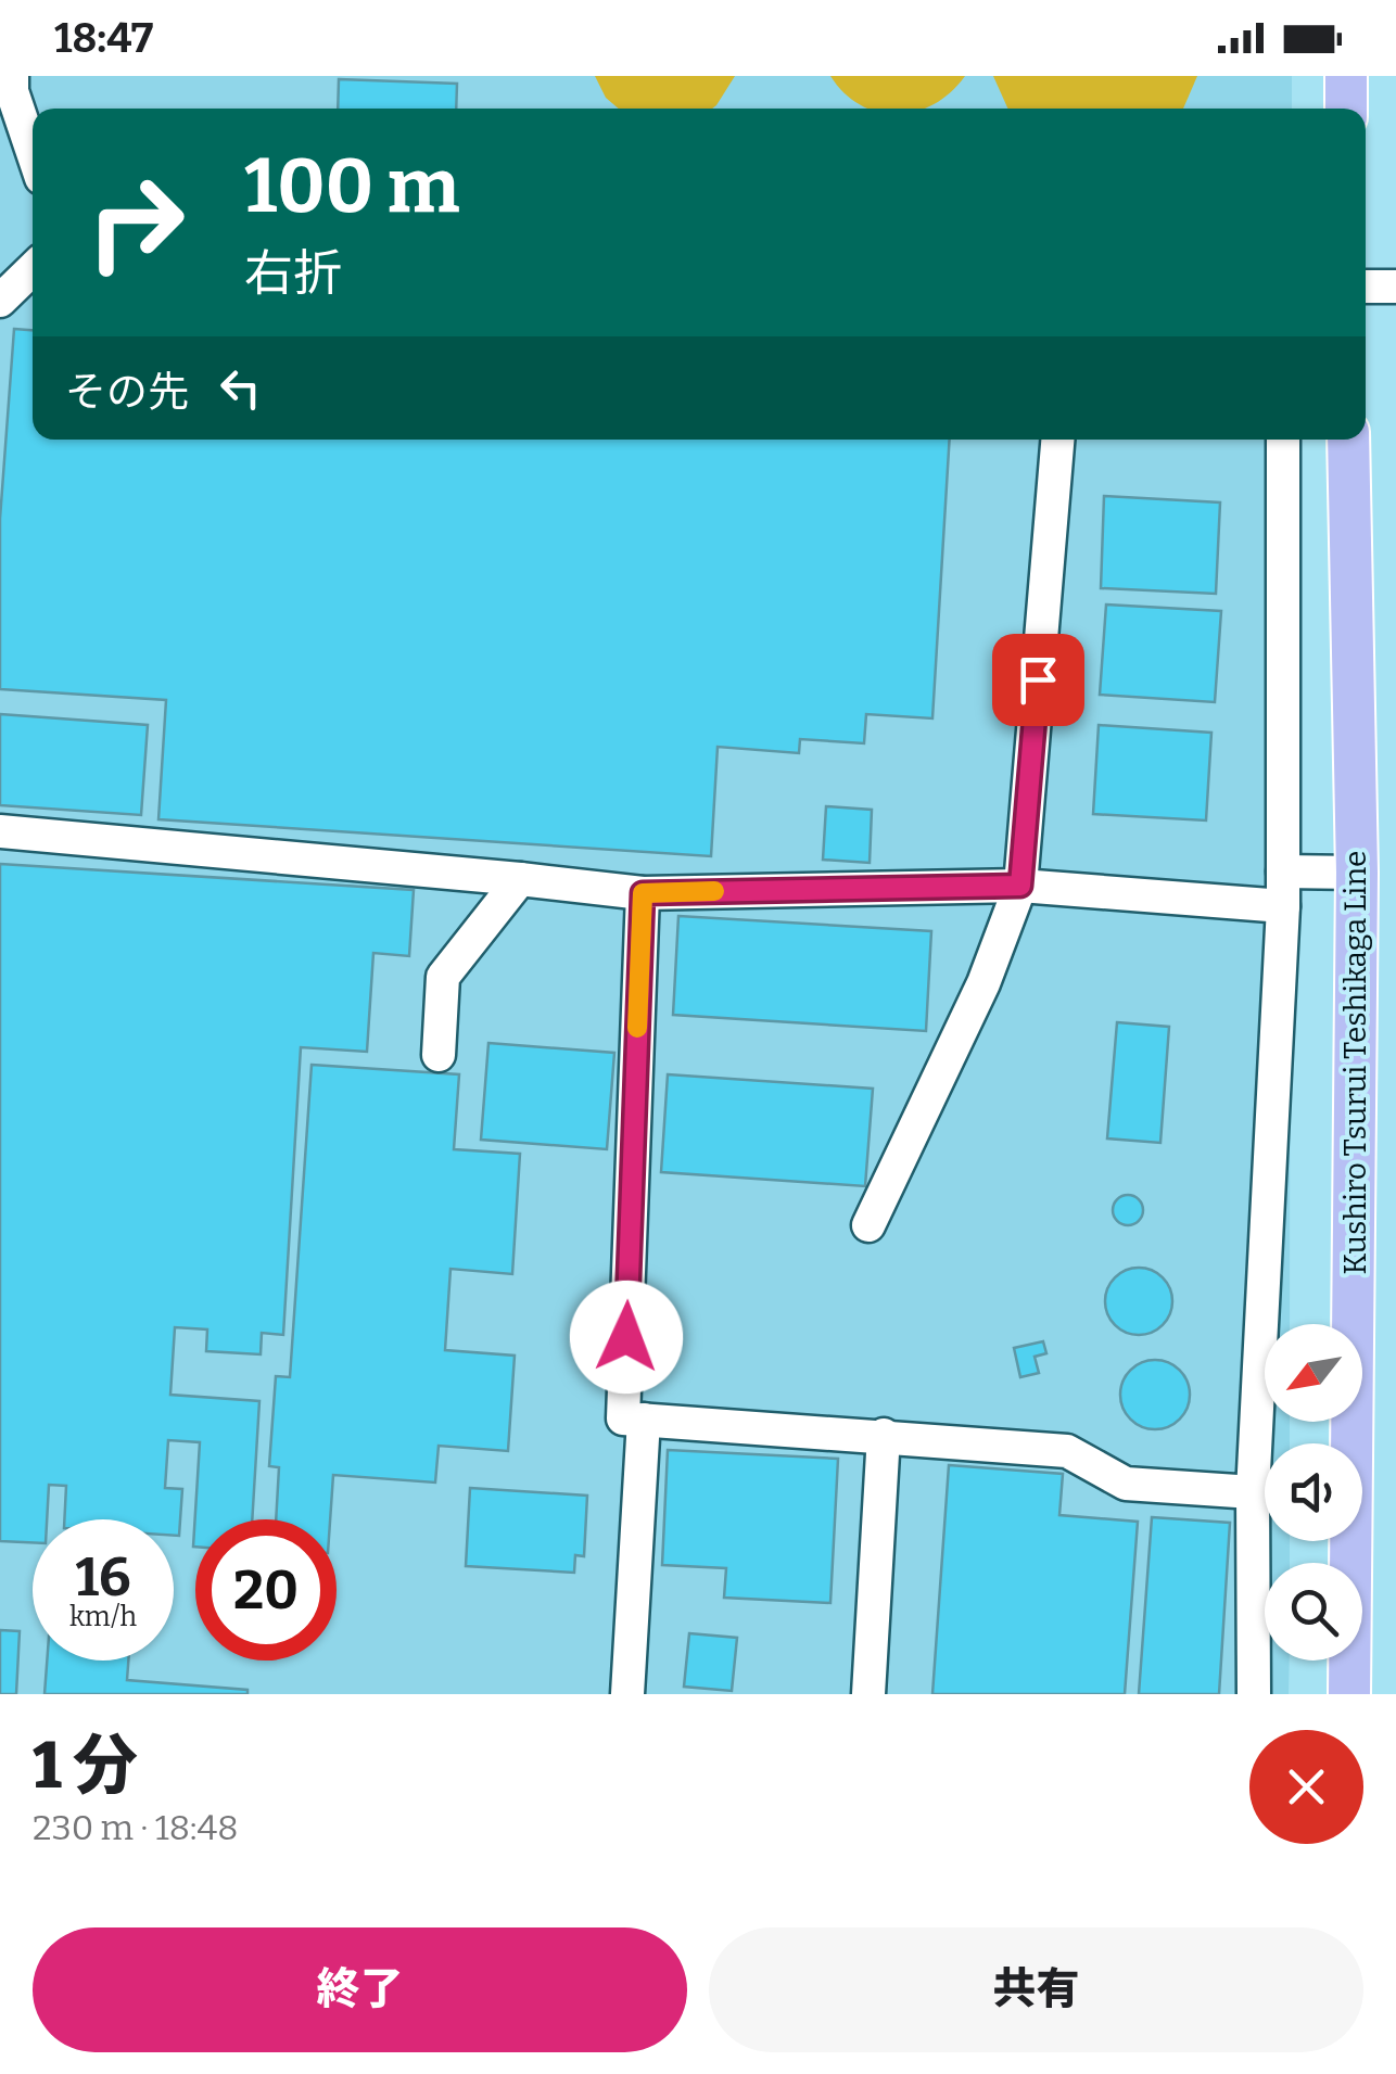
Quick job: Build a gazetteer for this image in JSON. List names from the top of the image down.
{
  "streets": {
    "main road": ["Kushiro Tsurui Teshikaga Line"]
  },
  "north": "bottom left",
  "page": {
    "status": "18:47",
    "turn": ["100 m", "右折"],
    "then": "その先",
    "speed": "16 km/h",
    "limit": "20",
    "heading": ["1 分", "230 m · 18:48"],
    "buttons": ["終了", "共有"]
  }
}
